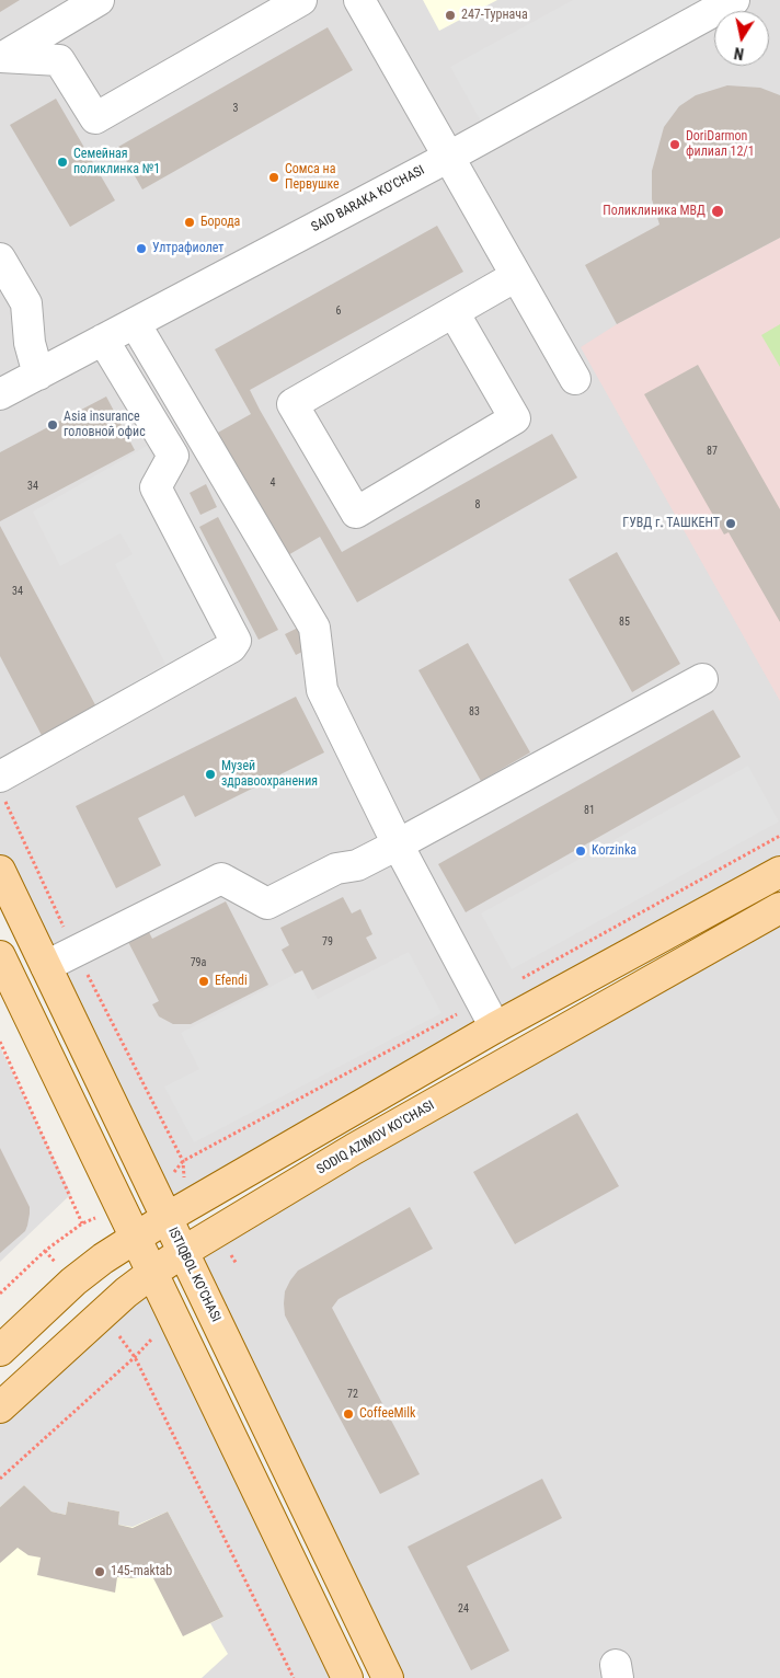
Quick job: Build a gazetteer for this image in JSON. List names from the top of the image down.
{
  "streets": {
    "main road": ["SODIQ AZIMOV KO'CHASI", "ISTIQBOL KO'CHASI"],
    "street": ["SAID BARAKA KO'CHASI"]
  },
  "crossings": [
    ["SODIQ AZIMOV KO'CHASI", "ISTIQBOL KO'CHASI"]
  ],
  "places": [
    "247-Турнача",
    "DoriDarmon филиал 12/1",
    "Семейная поликлинка №1",
    "Сомса на Первушке",
    "Поликлиника МВД",
    "Борода",
    "Ултрафиолет",
    "Asia insurance головной офис",
    "ГУВД г. ТАШКЕНТ",
    "Музей здравоохранения",
    "Korzinka",
    "Efendi",
    "CoffeeMilk",
    "145-maktab"
  ],
  "house_numbers": [
    "3",
    "6",
    "87",
    "4",
    "34",
    "8",
    "34",
    "85",
    "83",
    "81",
    "79",
    "79а",
    "72",
    "24"
  ],
  "north": "bottom"
}
